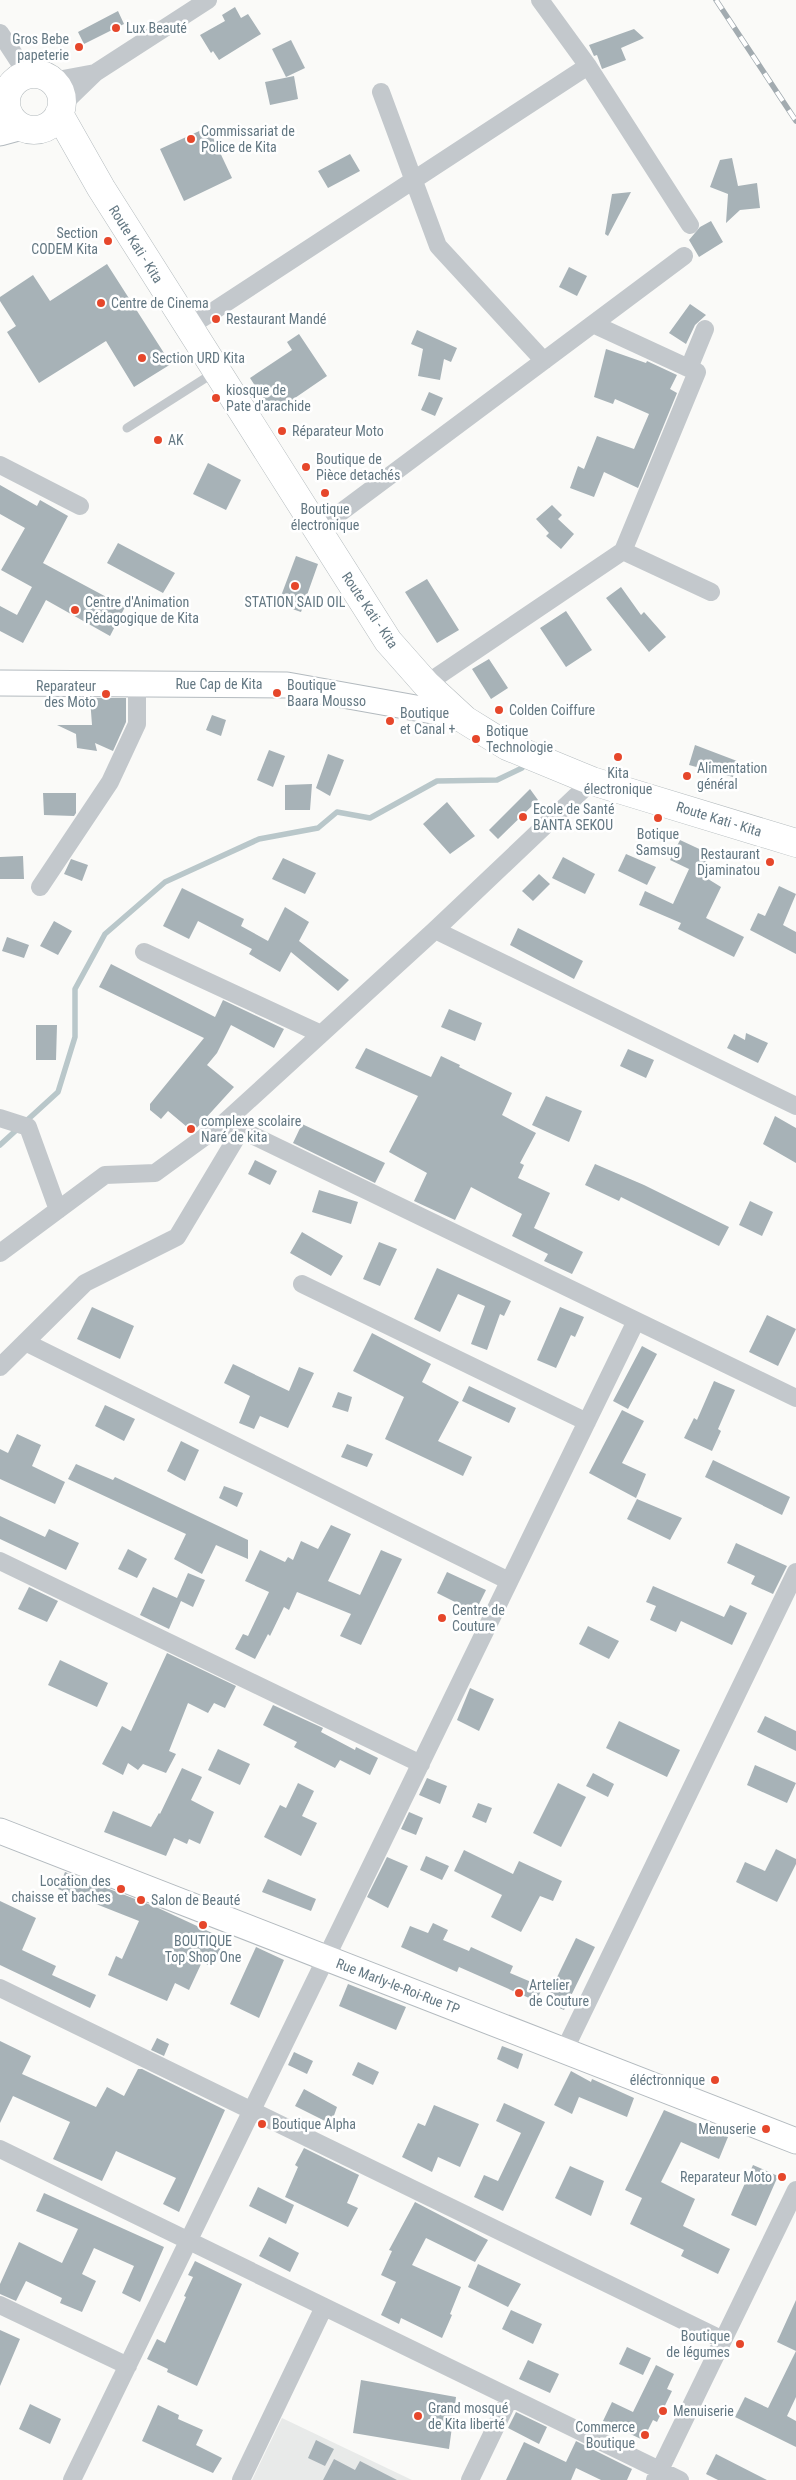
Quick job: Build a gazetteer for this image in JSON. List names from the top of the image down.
{
  "streets": {
    "main road": ["Route Kati - Kita"],
    "street": ["Rue Cap de Kita", "Rue Marly-le-Roi-Rue TP"]
  },
  "crossings": [
    ["Route Kati - Kita", "Rue Cap de Kita"]
  ],
  "places": [
    "Lux Beauté",
    "Gros Bebe papeterie",
    "Commissariat de Police de Kita",
    "Section CODEM Kita",
    "Centre de Cinema",
    "Restaurant Mandé",
    "Section URD Kita",
    "kiosque de Pate d'arachide",
    "Réparateur Moto",
    "AK",
    "Boutique de Pièce detachés",
    "Boutique électronique",
    "STATION SAID OIL",
    "Centre d'Animation Pédagogique de Kita",
    "Boutique Baara Mousso",
    "Reparateur des Moto",
    "Colden Coiffure",
    "Boutique et Canal +",
    "Botique Technologie",
    "Kita électronique",
    "Alimentation général",
    "Ecole de Santé BANTA SEKOU",
    "Botique Samsug",
    "Restaurant Djaminatou",
    "complexe scolaire Naré de kita",
    "Centre de Couture",
    "Location des chaisse et baches",
    "Salon de Beauté",
    "BOUTIQUE Top Shop One",
    "Artelier de Couture",
    "éléctronnique",
    "Boutique Alpha",
    "Menuserie",
    "Reparateur Moto",
    "Boutique de légumes",
    "Menuiserie",
    "Grand mosqué de Kita liberté",
    "Commerce Boutique"
  ]
}
